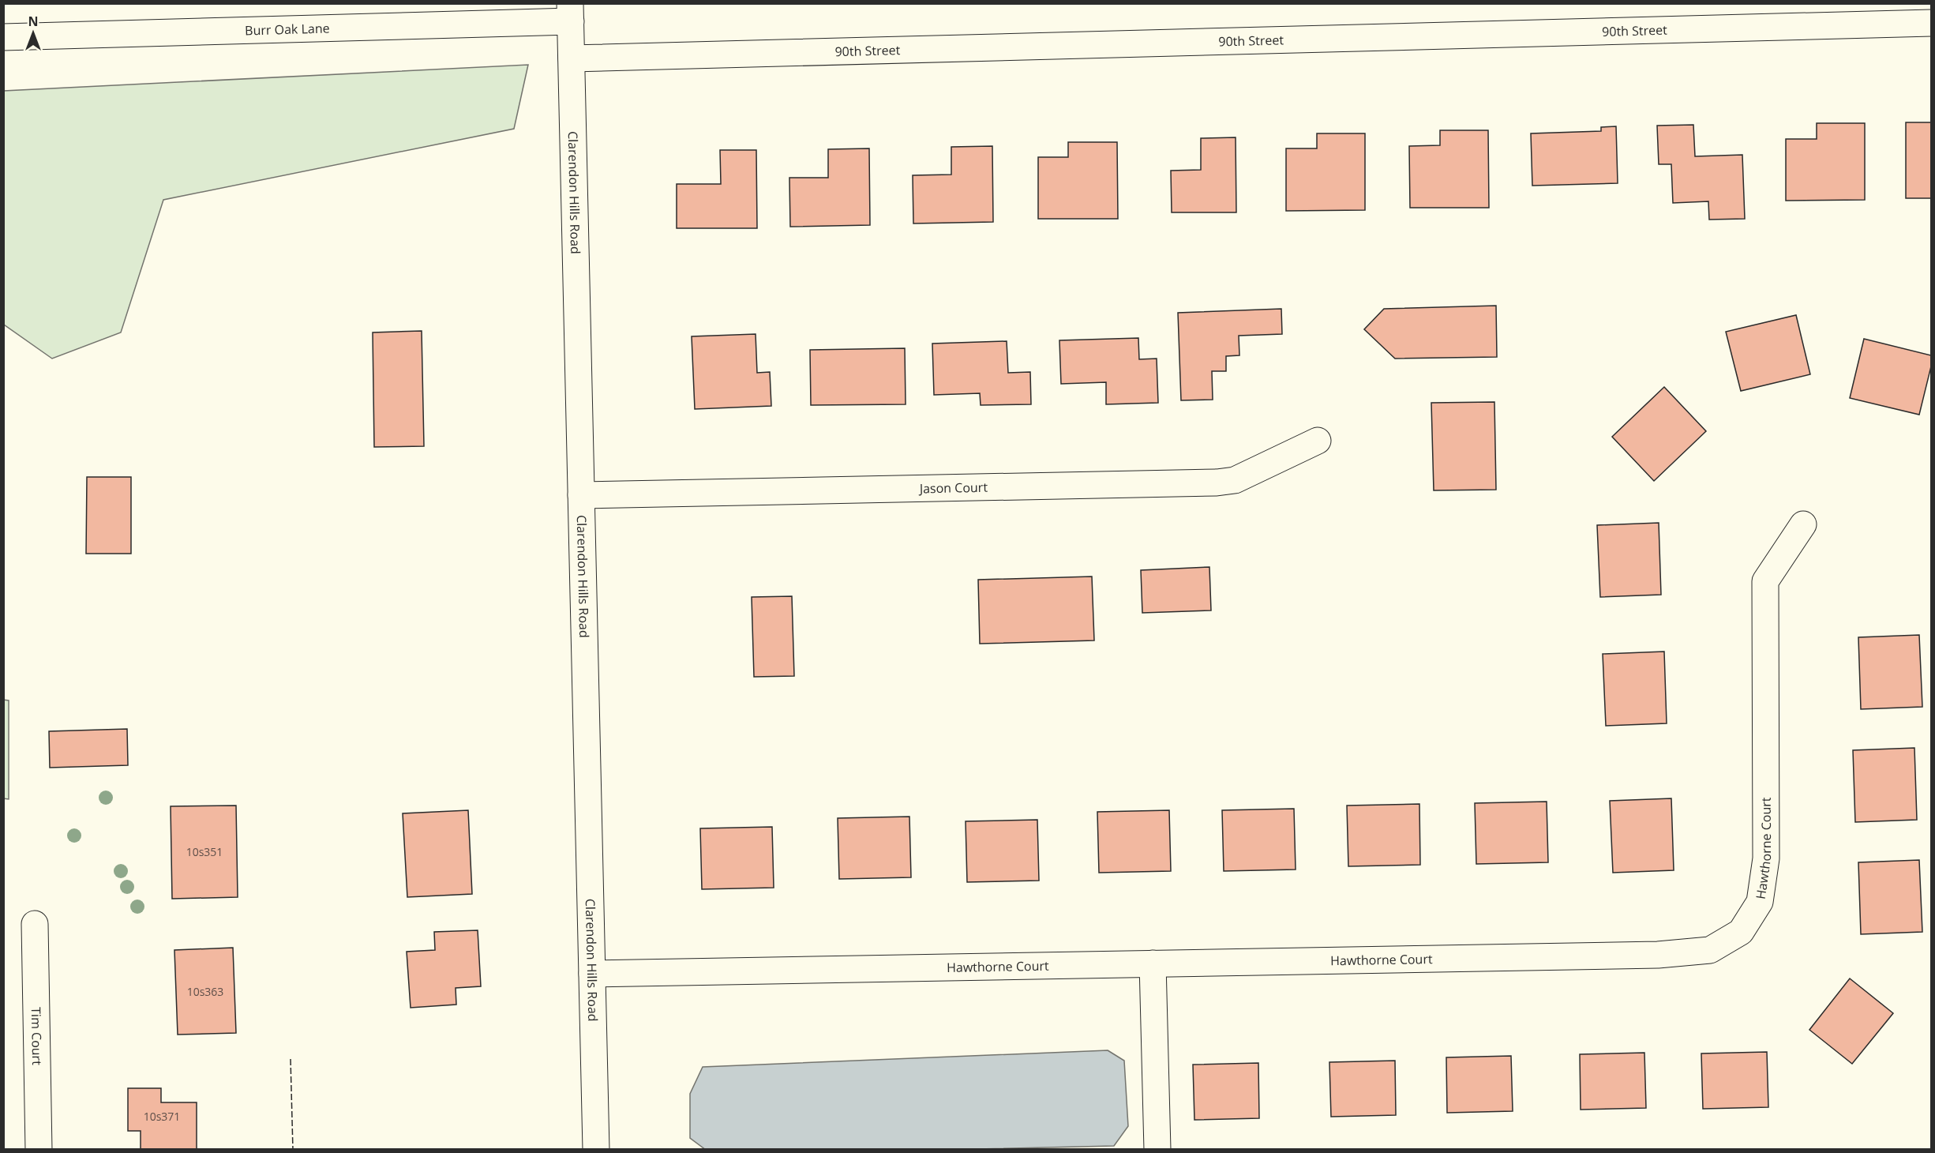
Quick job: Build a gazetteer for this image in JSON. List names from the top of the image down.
{
  "streets": {
    "street": [
      "Burr Oak Lane",
      "90th Street",
      "Clarendon Hills Road",
      "Jason Court",
      "Hawthorne Court",
      "Tim Court"
    ]
  },
  "crossings": [
    ["Burr Oak Lane", "Clarendon Hills Road"],
    ["90th Street", "Clarendon Hills Road"],
    ["Clarendon Hills Road", "Jason Court"],
    ["Clarendon Hills Road", "Hawthorne Court"]
  ],
  "house_numbers": ["10s351", "10s363", "10s371"],
  "north": "top"
}
